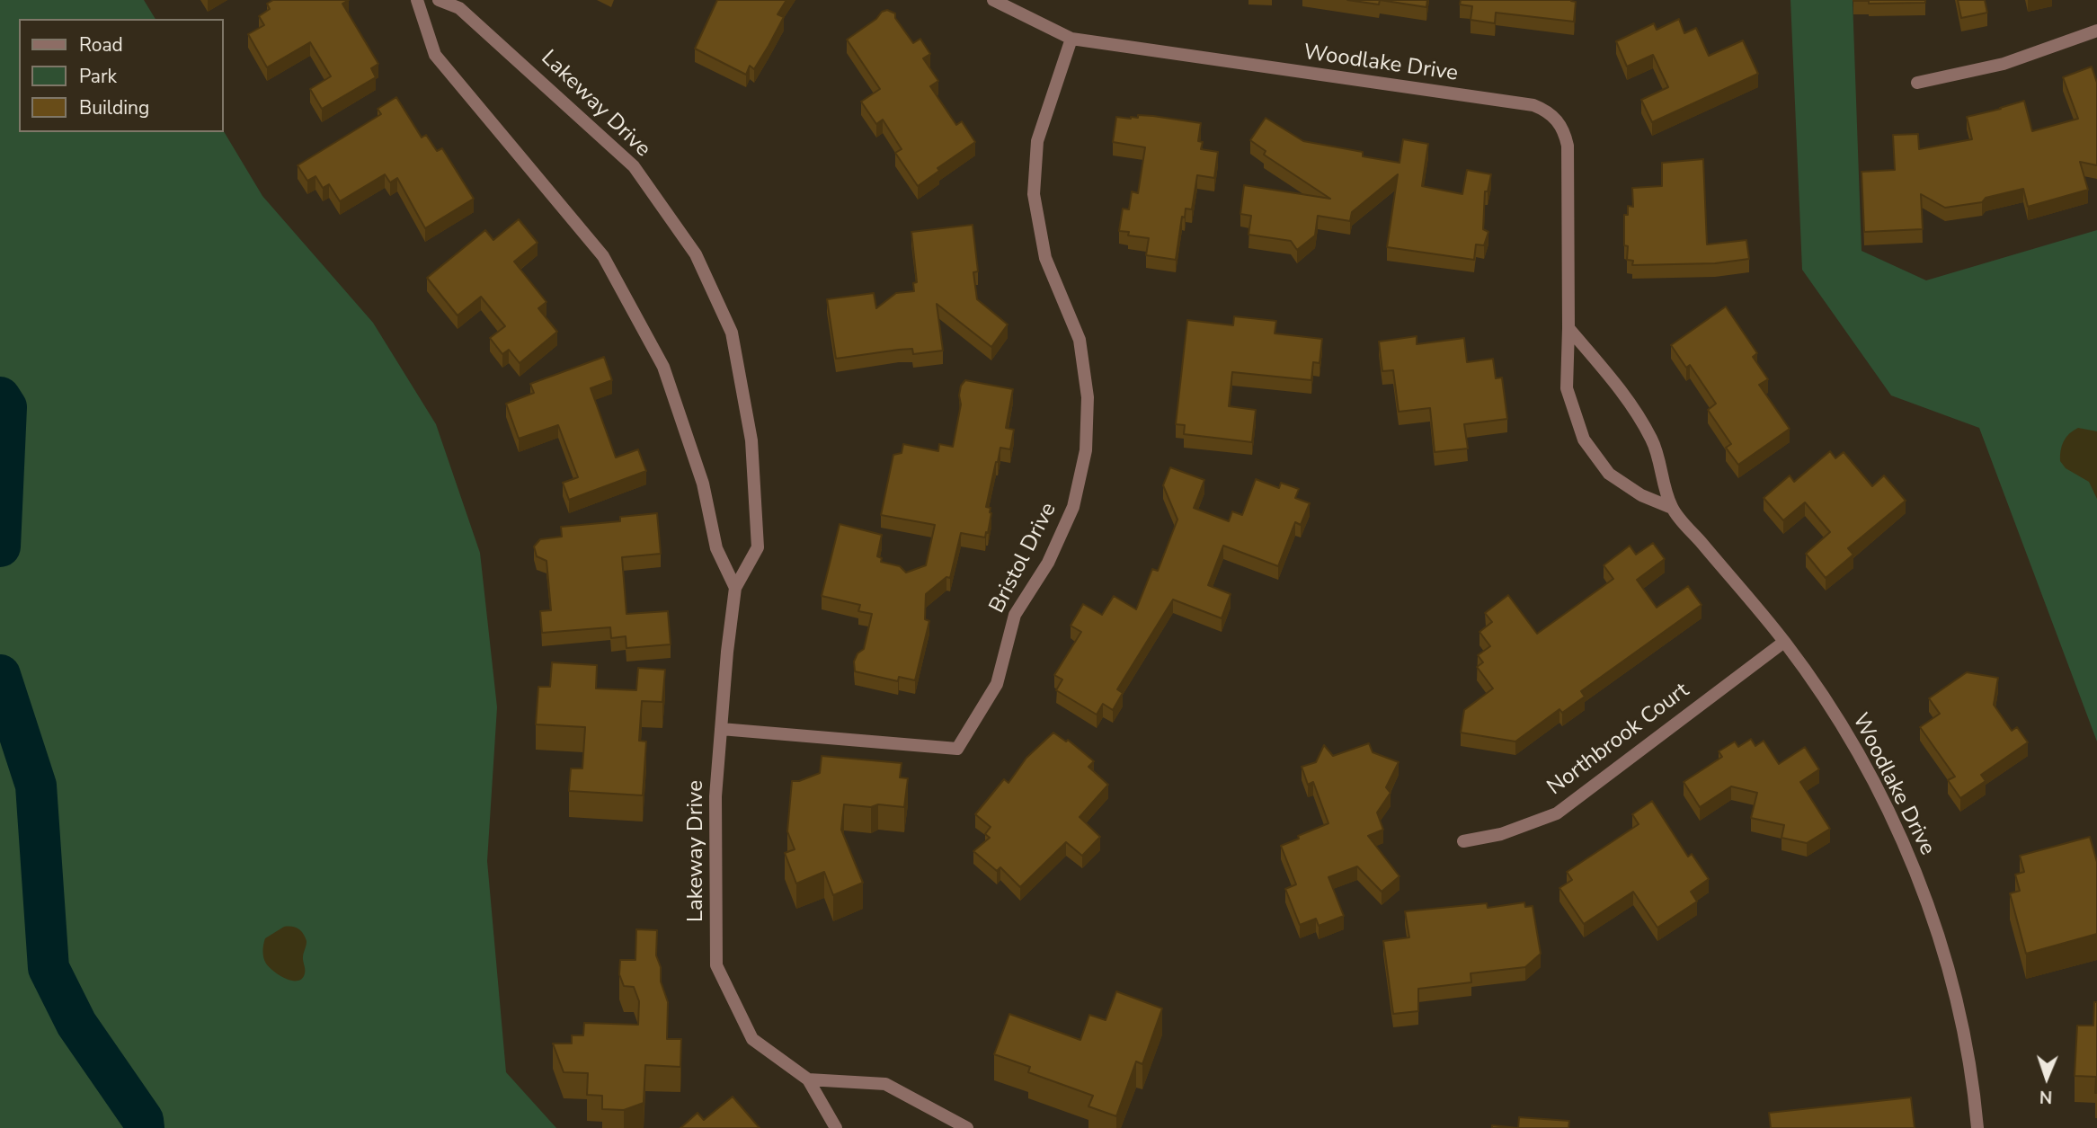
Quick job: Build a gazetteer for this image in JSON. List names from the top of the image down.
{
  "streets": {
    "street": [
      "Woodlake Drive",
      "Lakeway Drive",
      "Bristol Drive",
      "Northbrook Court"
    ]
  },
  "crossings": [
    ["Woodlake Drive", "Bristol Drive"],
    ["Woodlake Drive", "Northbrook Court"],
    ["Lakeway Drive", "Bristol Drive"]
  ],
  "legend": ["Road", "Park", "Building"],
  "north": "bottom"
}
